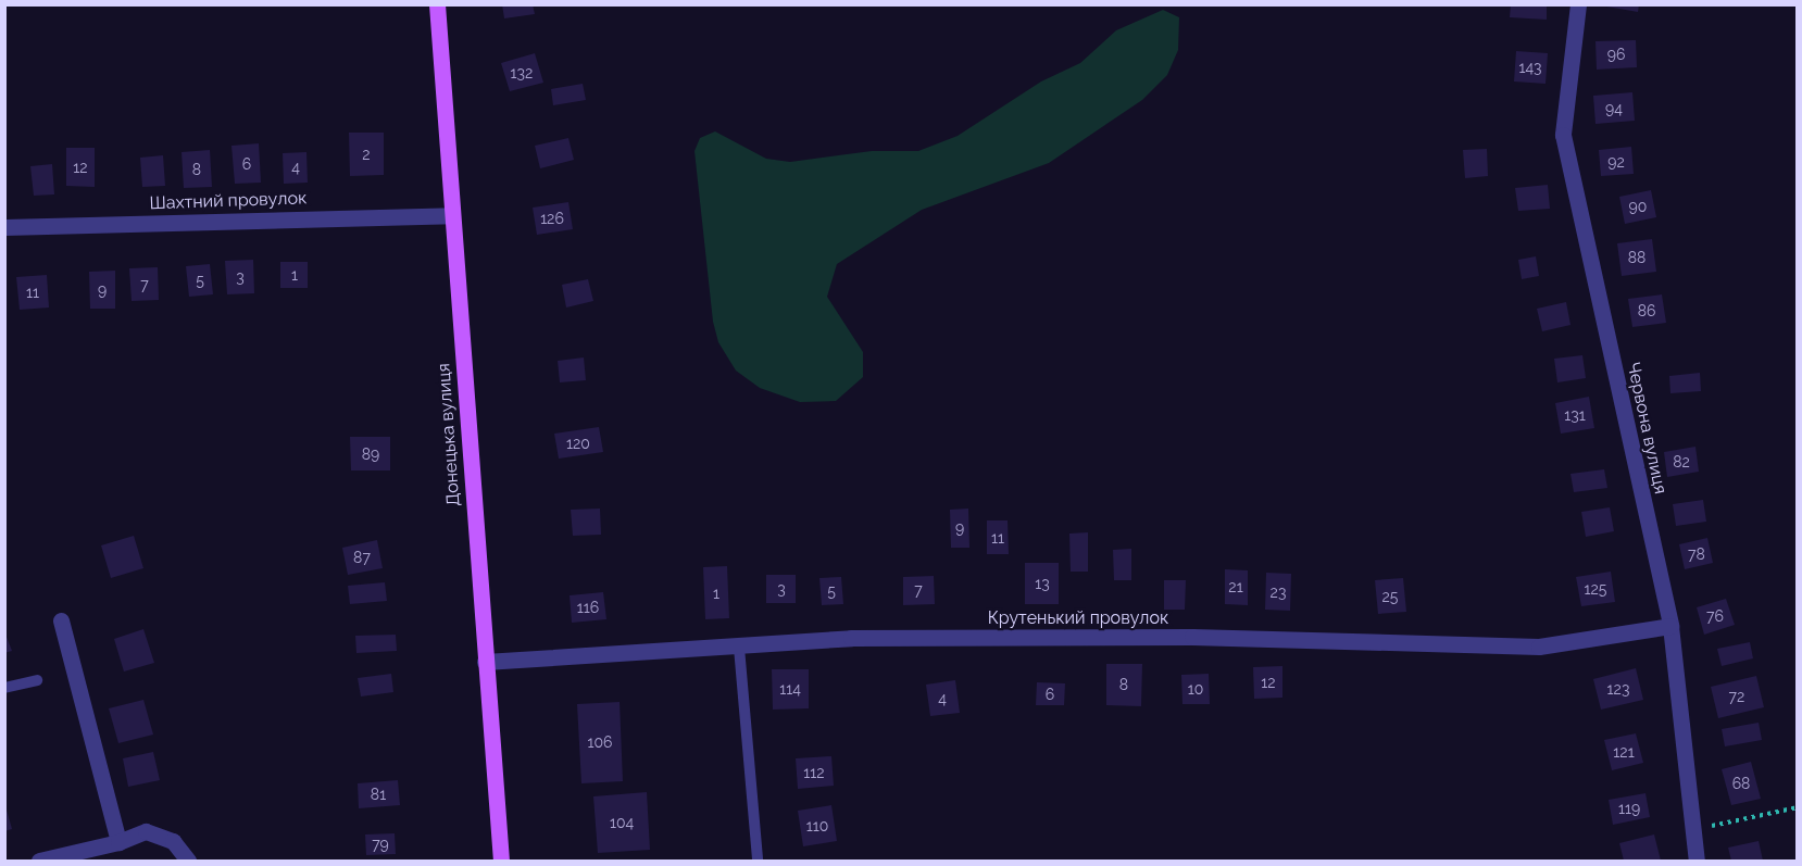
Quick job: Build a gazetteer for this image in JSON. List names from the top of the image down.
{
  "streets": {
    "main road": ["Донецька вулиця"],
    "street": ["Шахтний провулок", "Червона вулиця", "Крутенький провулок"]
  },
  "crossings": [
    ["Шахтний провулок", "Донецька вулиця"],
    ["Червона вулиця", "Крутенький провулок"],
    ["Донецька вулиця", "Крутенький провулок"]
  ],
  "house_numbers": [
    "96",
    "143",
    "132",
    "94",
    "2",
    "92",
    "6",
    "12",
    "4",
    "8",
    "90",
    "126",
    "88",
    "1",
    "3",
    "5",
    "7",
    "9",
    "11",
    "86",
    "131",
    "120",
    "89",
    "82",
    "9",
    "11",
    "78",
    "87",
    "13",
    "21",
    "3",
    "125",
    "7",
    "5",
    "23",
    "1",
    "25",
    "116",
    "76",
    "12",
    "8",
    "114",
    "10",
    "123",
    "6",
    "72",
    "4",
    "106",
    "121",
    "112",
    "68",
    "81",
    "119",
    "104",
    "110",
    "79"
  ]
}
